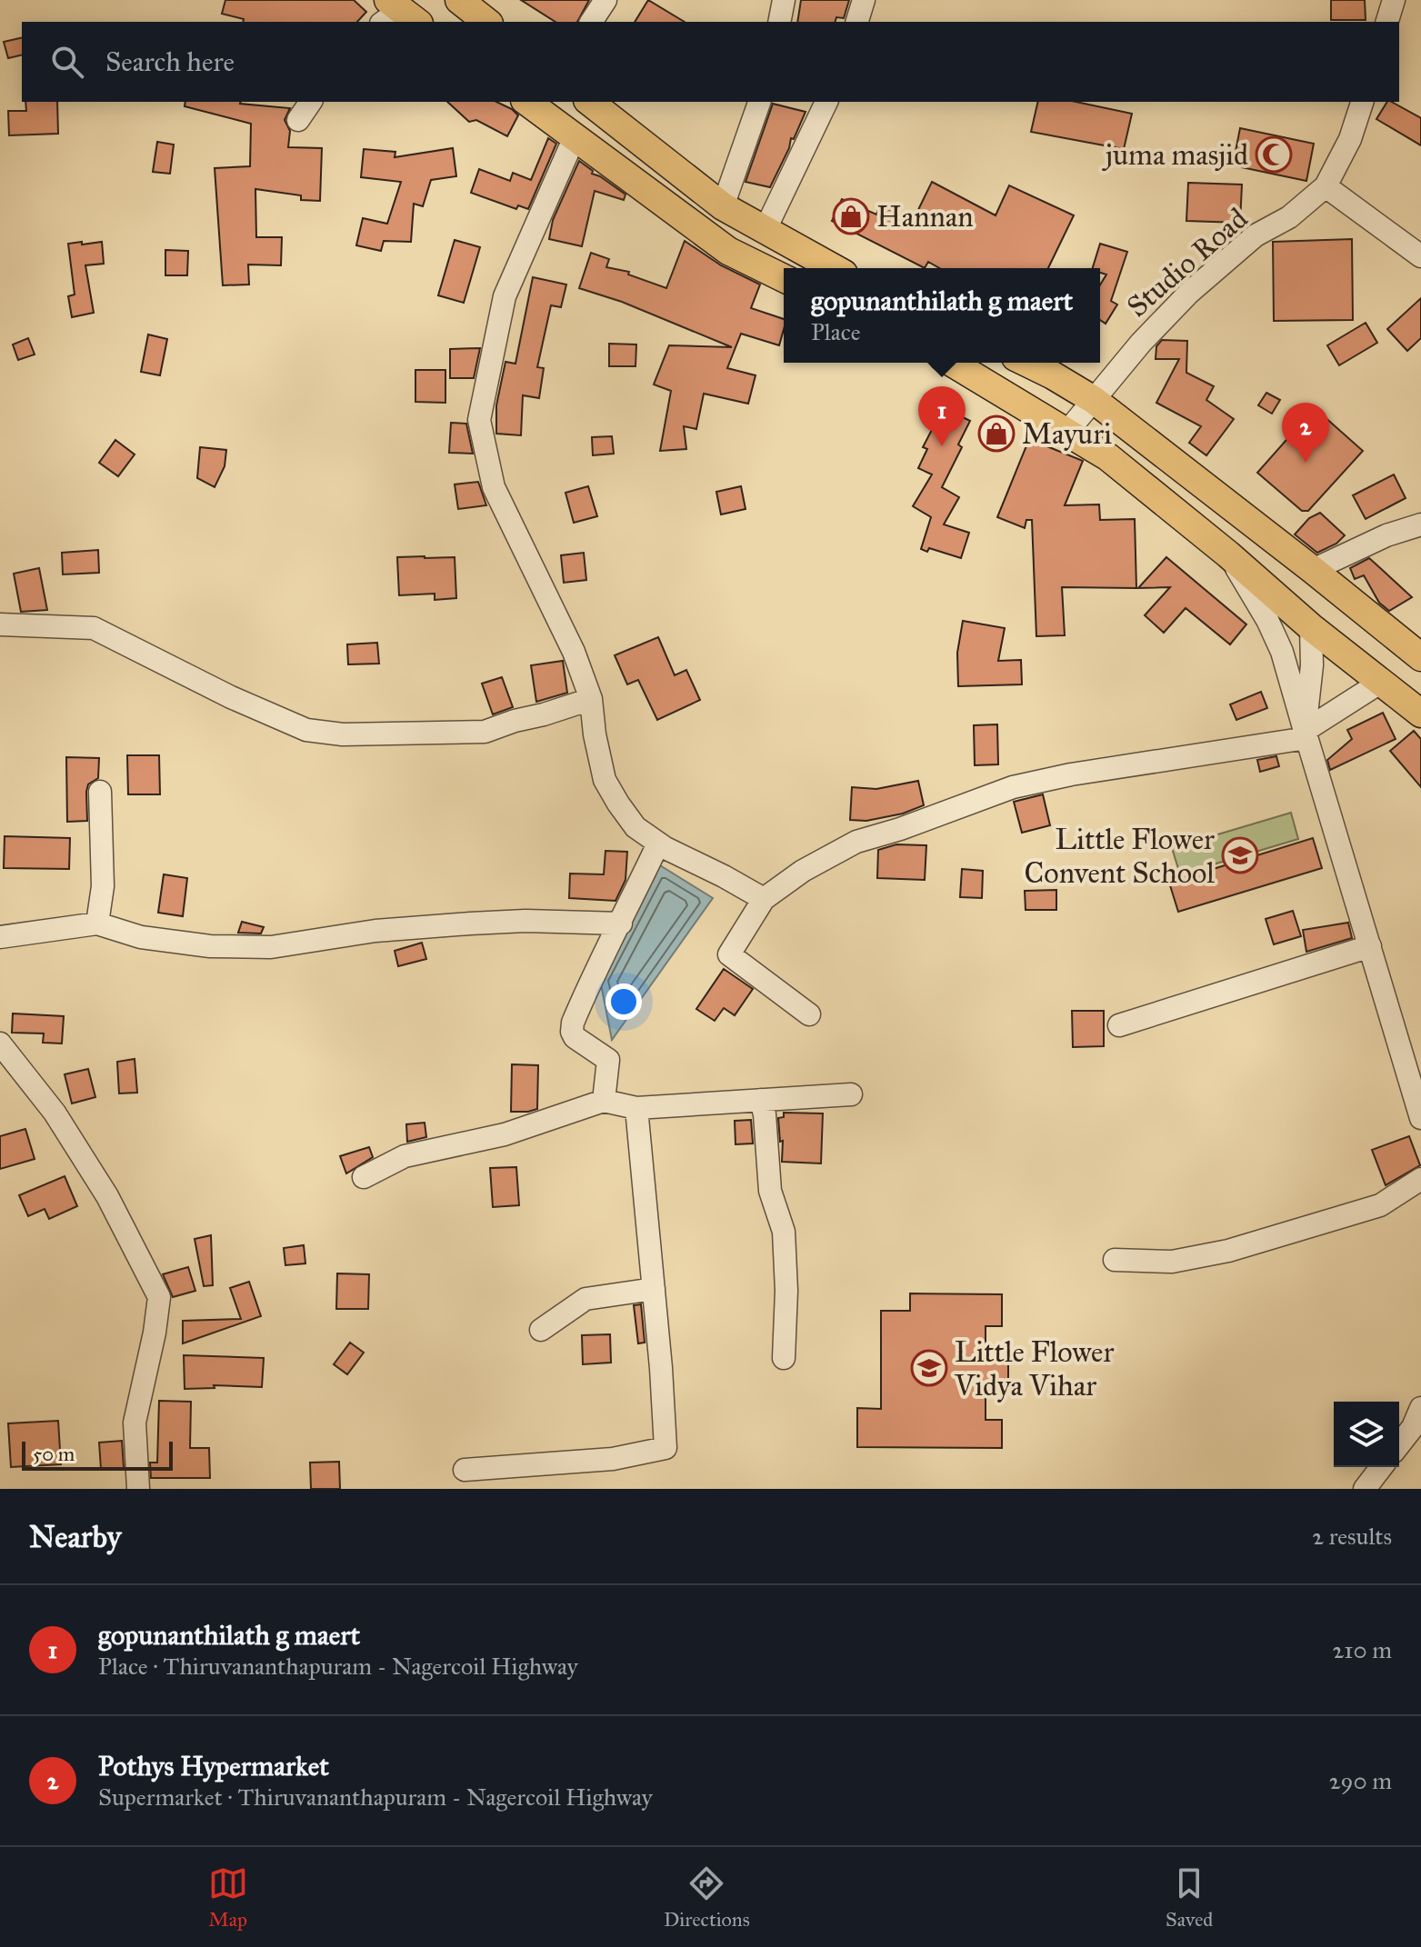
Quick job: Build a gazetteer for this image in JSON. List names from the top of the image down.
{
  "streets": {
    "street": ["Studio Road"]
  },
  "places": {
    "mosque": ["juma masjid"],
    "shop": ["Hannan", "Mayuri"],
    "school or university": ["Little Flower Convent School", "Little Flower Vidya Vihar"]
  },
  "scale_bar": "50 m",
  "page": {
    "search": "Search here",
    "popup": ["gopunanthilath g maert", "Place"],
    "pins": ["1", "2"],
    "scale": "50 m",
    "heading": ["Nearby", "2 results"],
    "list": [
      {
        "mark": "1",
        "name": "gopunanthilath g maert",
        "note": "Place · Thiruvananthapuram - Nagercoil Highway",
        "value": "210 m"
      },
      {
        "mark": "2",
        "name": "Pothys Hypermarket",
        "note": "Supermarket · Thiruvananthapuram - Nagercoil Highway",
        "value": "290 m"
      }
    ],
    "nav": ["Map", "Directions", "Saved"]
  }
}
